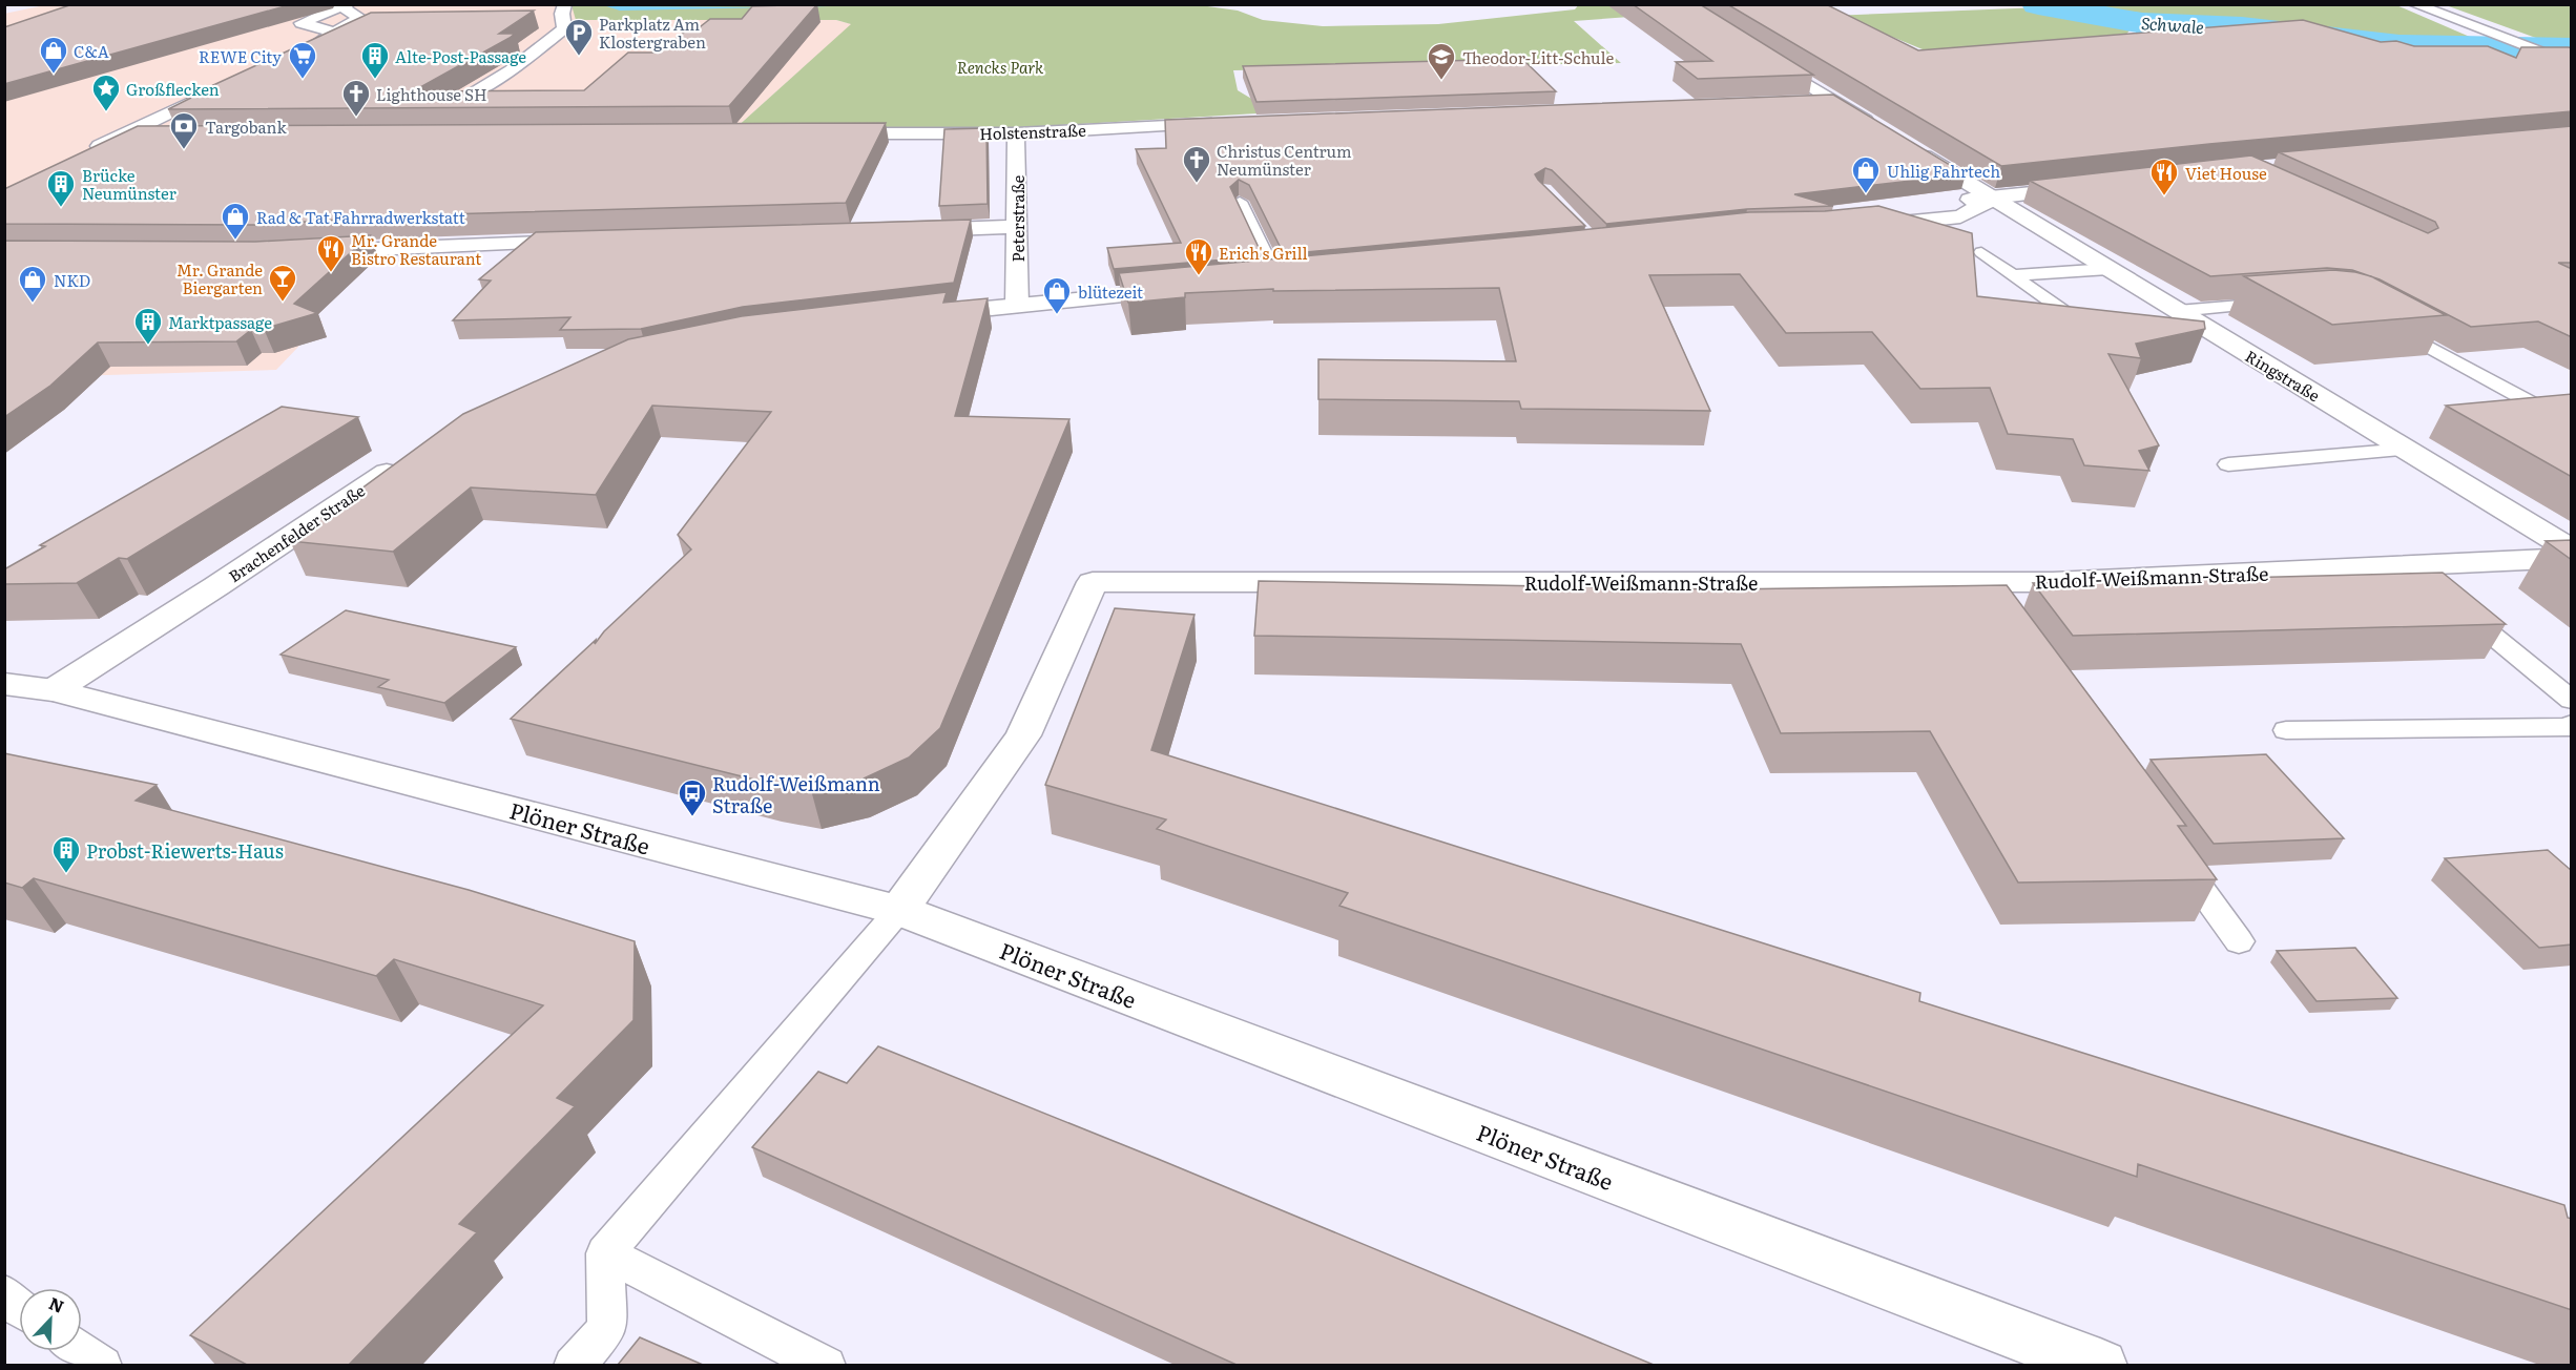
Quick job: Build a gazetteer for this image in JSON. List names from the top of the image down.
{
  "streets": {
    "street": [
      "Holstenstraße",
      "Peterstraße",
      "Ringstraße",
      "Brachenfelder Straße",
      "Rudolf-Weißmann-Straße",
      "Plöner Straße"
    ]
  },
  "crossings": [
    ["Holstenstraße", "Peterstraße"],
    ["Brachenfelder Straße", "Plöner Straße"],
    ["Rudolf-Weißmann-Straße", "Plöner Straße"]
  ],
  "water": ["Schwale"],
  "parks": ["Rencks Park"],
  "places": {
    "parking": ["Parkplatz Am Klostergraben"],
    "shop": [
      "C&A",
      "Uhlig Fahrtech",
      "Rad & Tat Fahrradwerkstatt",
      "NKD",
      "blütezeit"
    ],
    "supermarket": ["REWE City"],
    "building": [
      "Alte-Post-Passage",
      "Brücke Neumünster",
      "Marktpassage",
      "Probst-Riewerts-Haus"
    ],
    "school or university": ["Theodor-Litt-Schule"],
    "place": ["Großflecken"],
    "church": ["Lighthouse SH", "Christus Centrum Neumünster"],
    "bank": ["Targobank"],
    "restaurant": ["Viet House", "Mr. Grande Bistro Restaurant", "Erich's Grill"],
    "bar": ["Mr. Grande Biergarten"],
    "bus stop": ["Rudolf-Weißmann Straße"]
  },
  "north": "top right"
}
